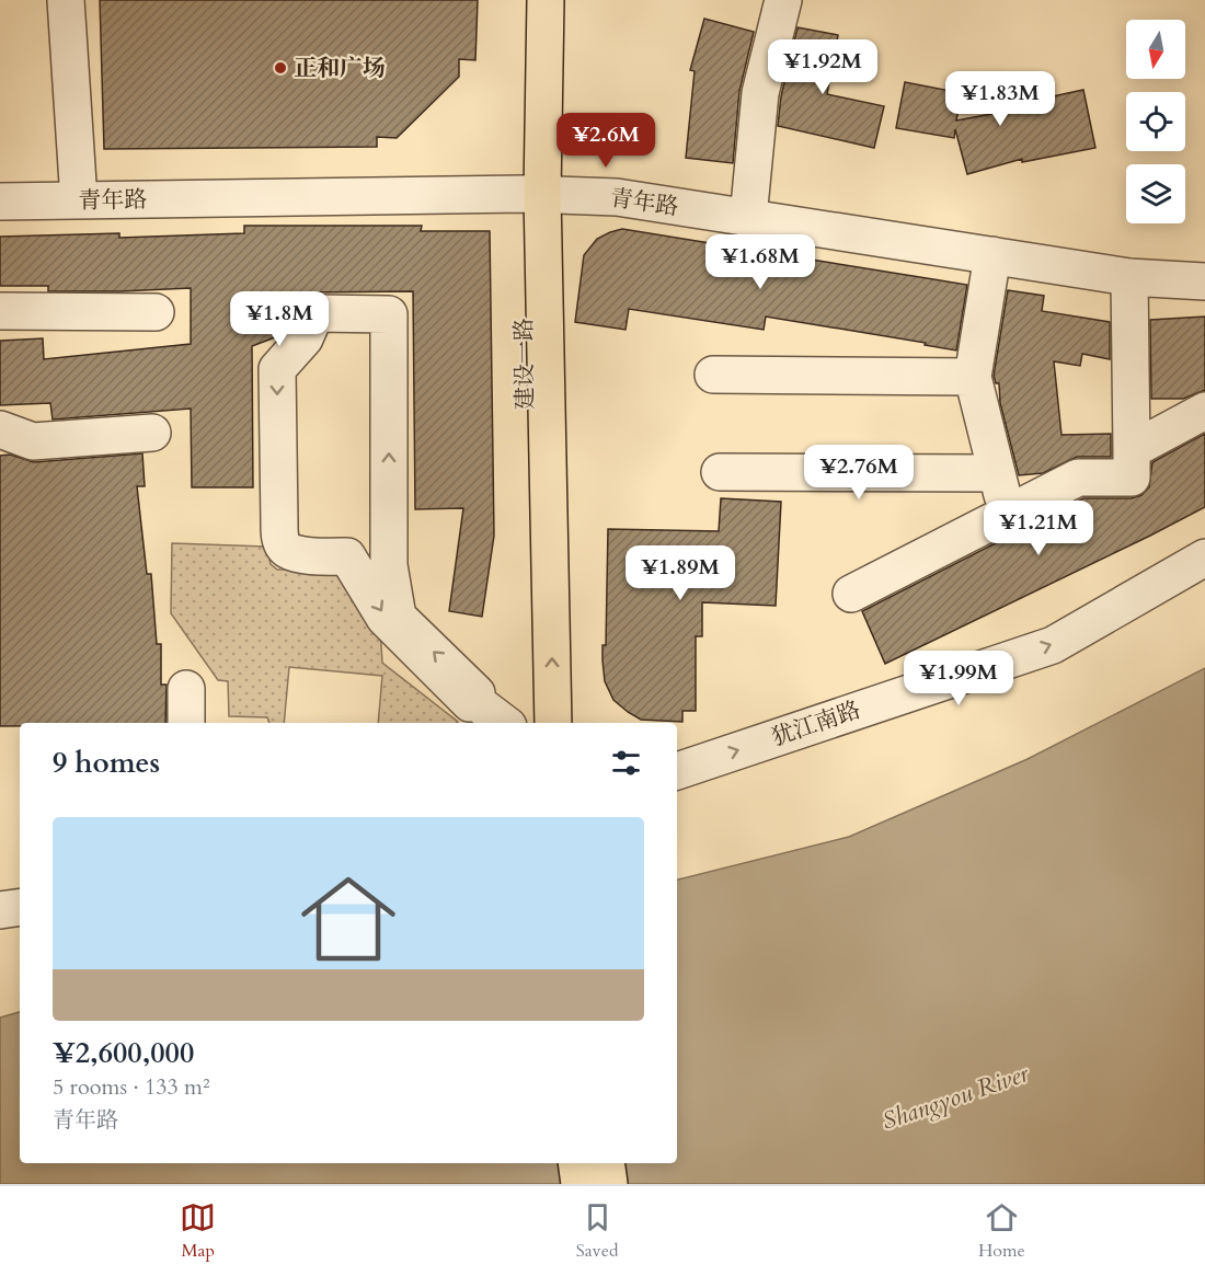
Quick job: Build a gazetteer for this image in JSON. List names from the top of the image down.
{
  "streets": {
    "main road": ["建设一路"],
    "street": ["青年路", "犹江南路"]
  },
  "crossings": [
    ["青年路", "建设一路"]
  ],
  "water": ["Shangyou River"],
  "places": ["正和广场"],
  "north": "bottom",
  "page": {
    "price": [
      "¥1.92M",
      "¥1.83M",
      "¥2.6M",
      "¥1.68M",
      "¥1.8M",
      "¥2.76M",
      "¥1.21M",
      "¥1.89M",
      "¥1.99M"
    ],
    "heading": "9 homes",
    "list": [
      {
        "name": "¥2,600,000",
        "note": "5 rooms · 133 m² · 青年路"
      }
    ],
    "tabs": ["Map", "Saved", "Home"]
  }
}
